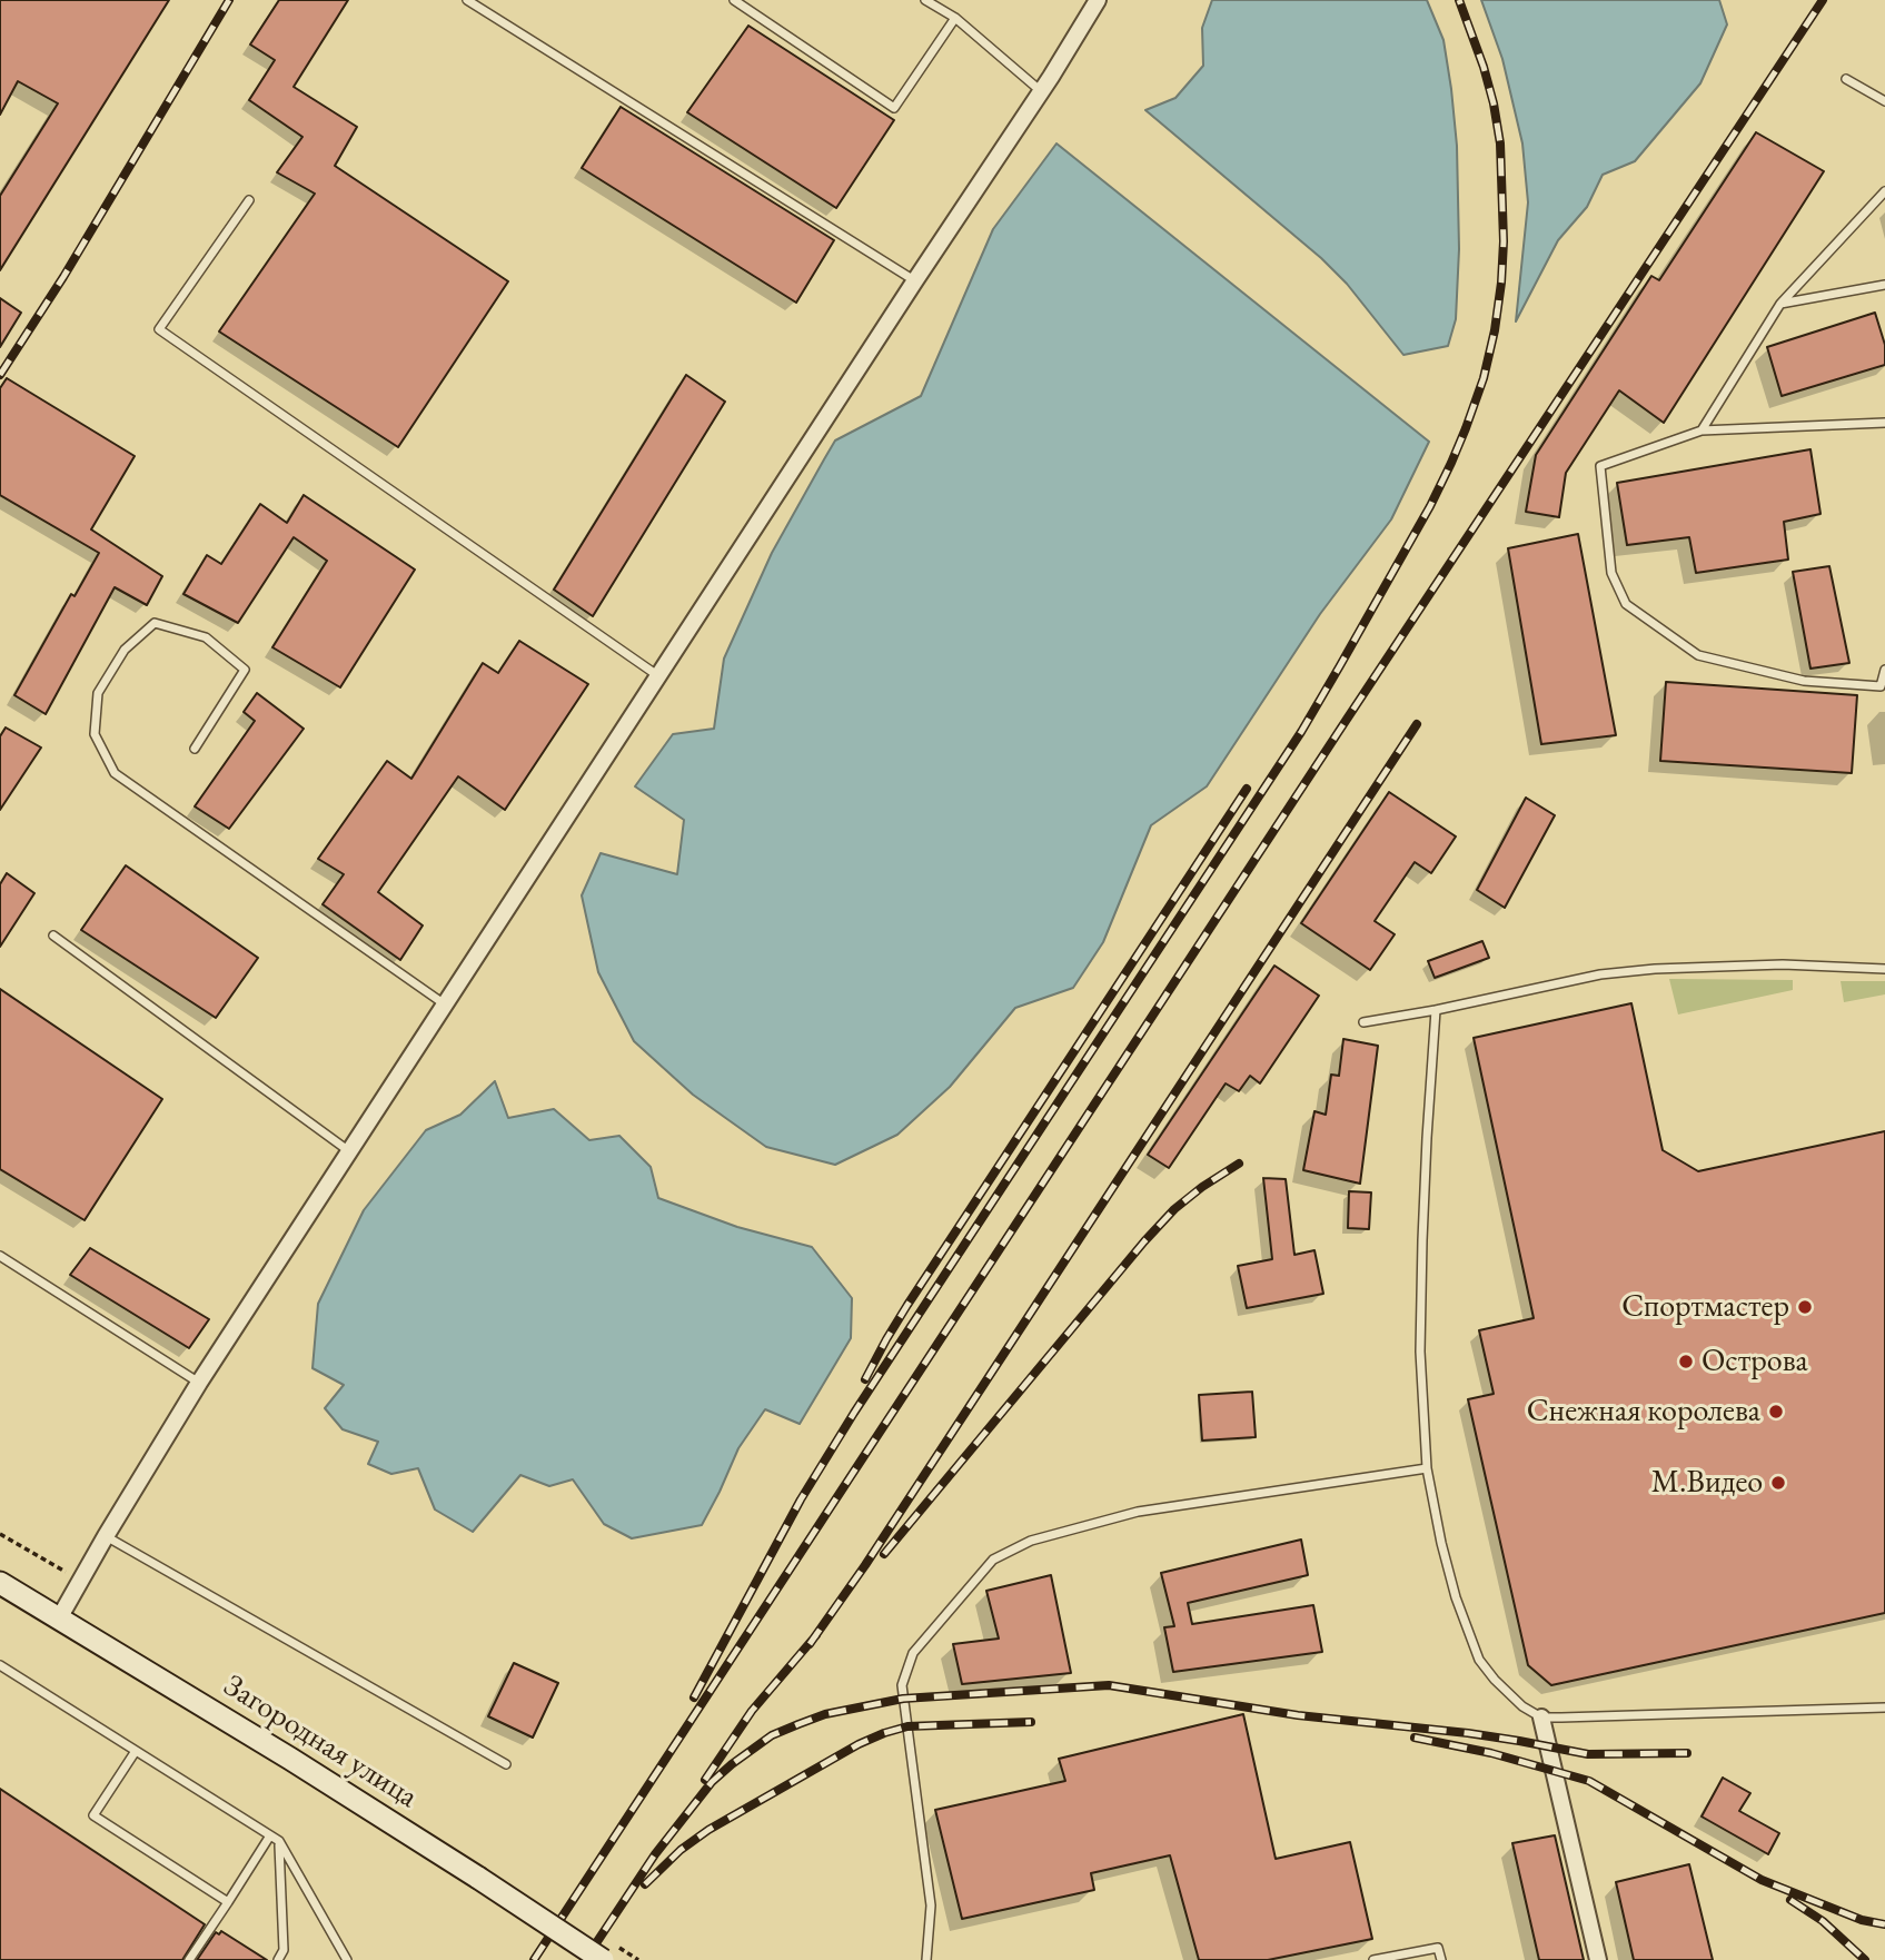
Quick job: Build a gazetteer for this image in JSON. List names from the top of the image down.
{
  "streets": {
    "main road": ["Загородная улица"]
  },
  "places": [
    "Спортмастер",
    "Острова",
    "Снежная королева",
    "М.Видео"
  ]
}
